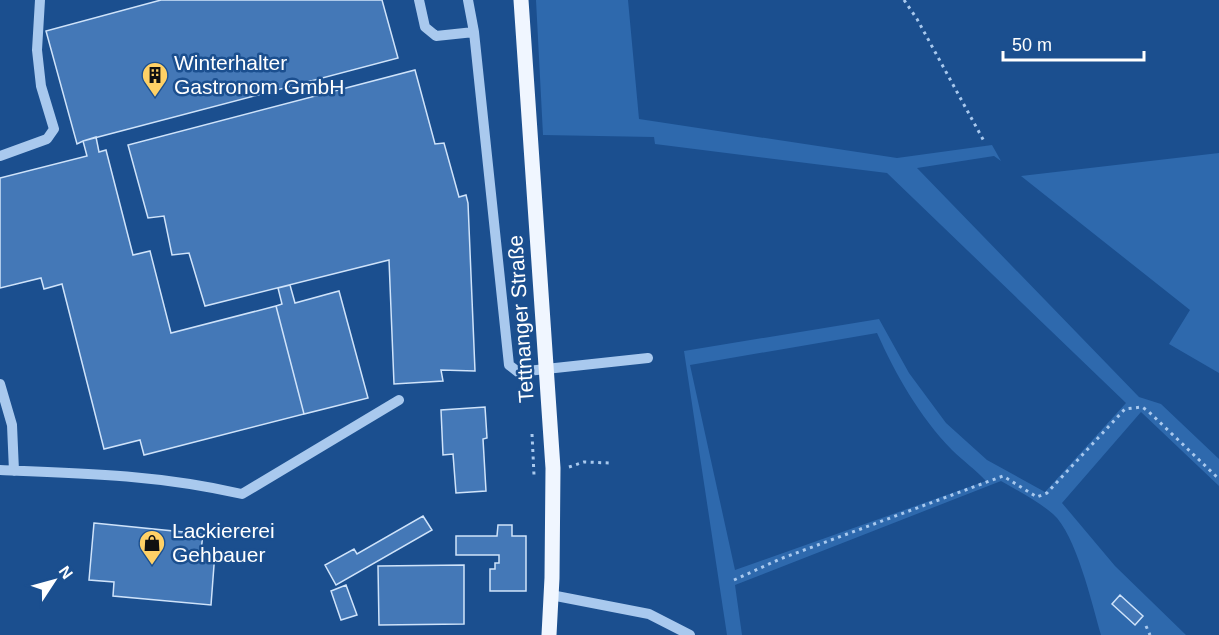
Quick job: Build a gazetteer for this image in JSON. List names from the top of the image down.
{
  "streets": {
    "main road": ["Tettnanger Straße"]
  },
  "places": {
    "building": ["Winterhalter Gastronom GmbH"],
    "shop": ["Lackiererei Gehbauer"]
  },
  "scale_bar": "50 m",
  "north": "top right"
}
